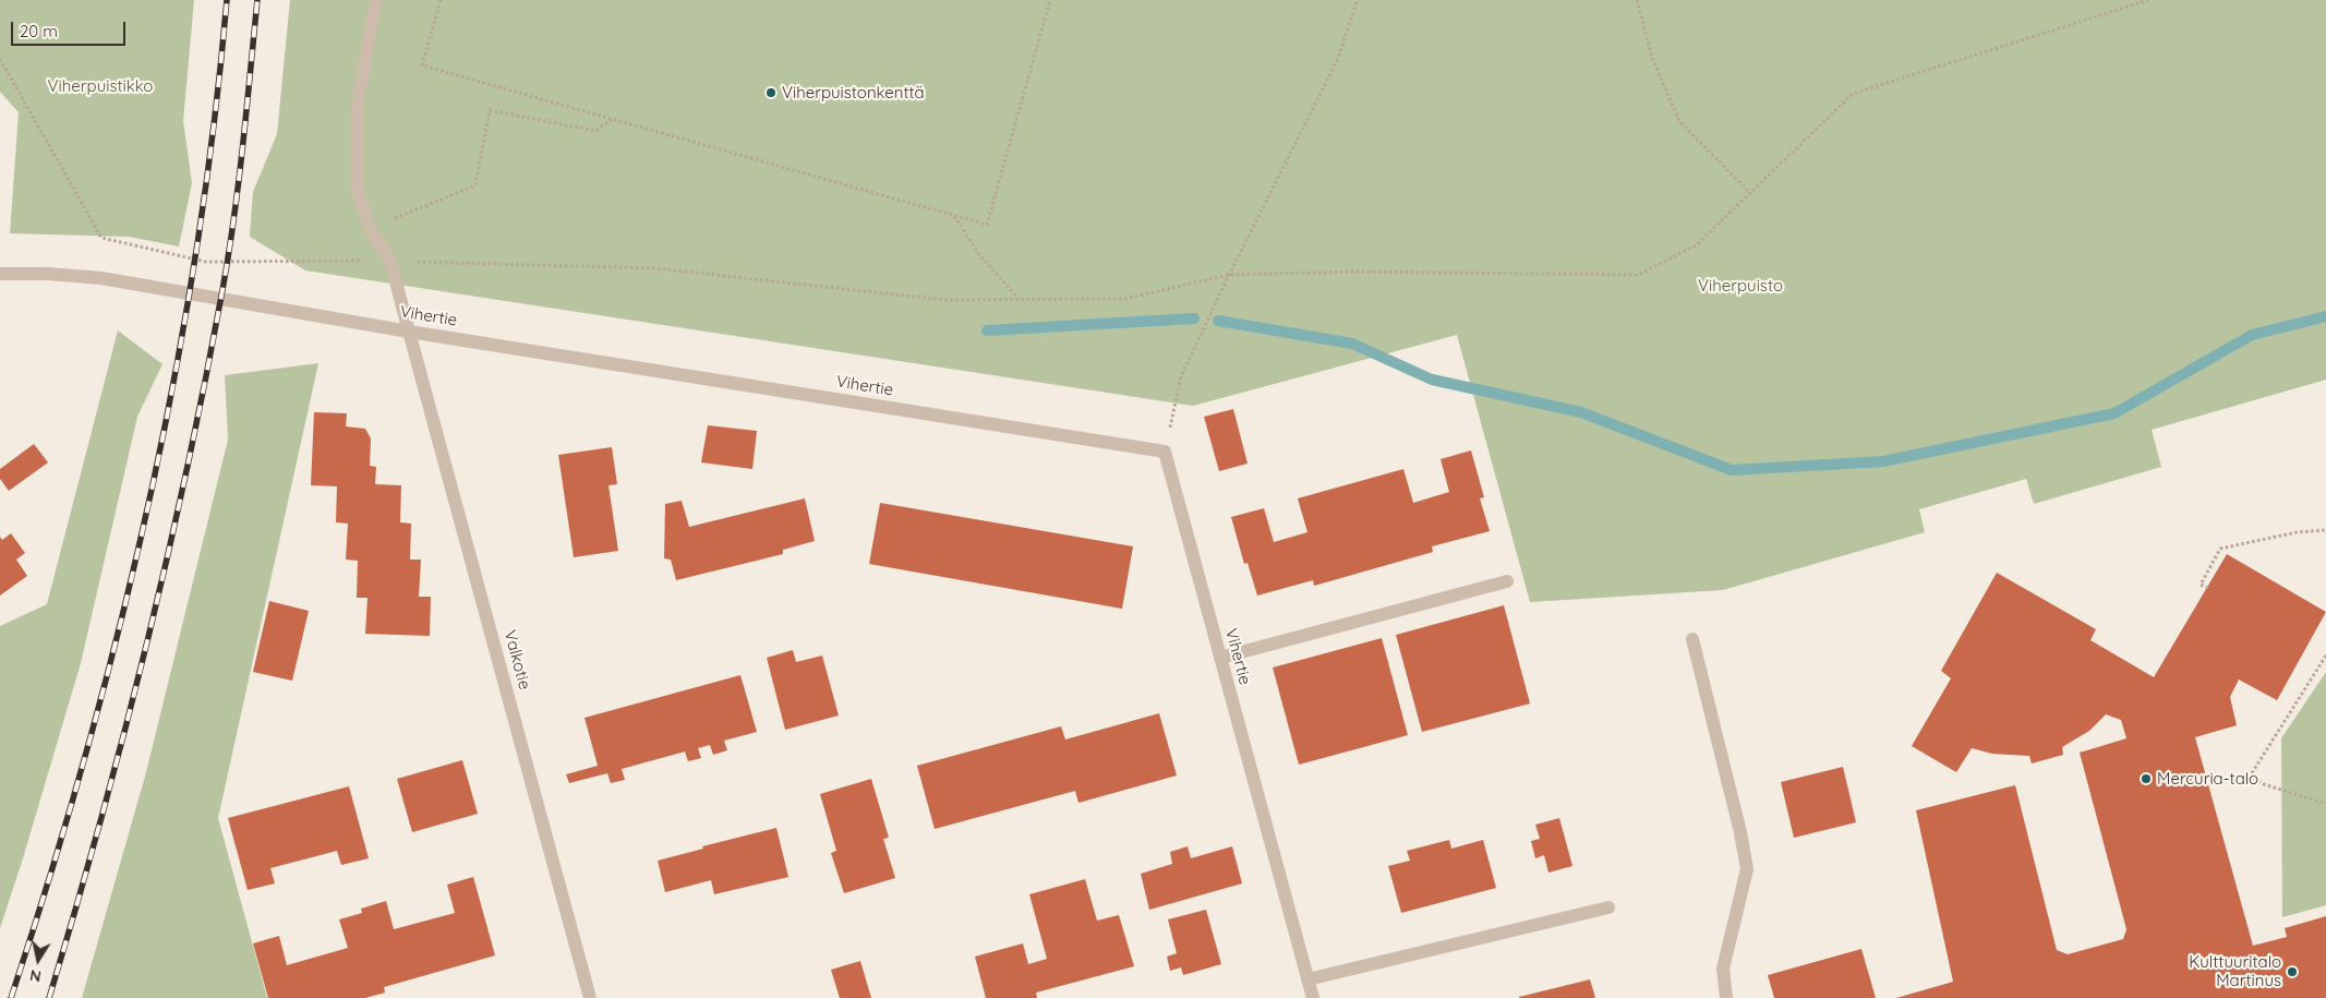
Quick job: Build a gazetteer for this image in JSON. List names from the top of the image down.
{
  "streets": {
    "street": ["Vihertie", "Valkotie"]
  },
  "crossings": [
    ["Vihertie", "Valkotie"]
  ],
  "parks": ["Viherpuistikko", "Viherpuisto"],
  "places": ["Viherpuistonkenttä", "Mercuria-talo", "Kulttuuritalo Martinus"],
  "scale_bar": "20 m",
  "north": "bottom"
}
